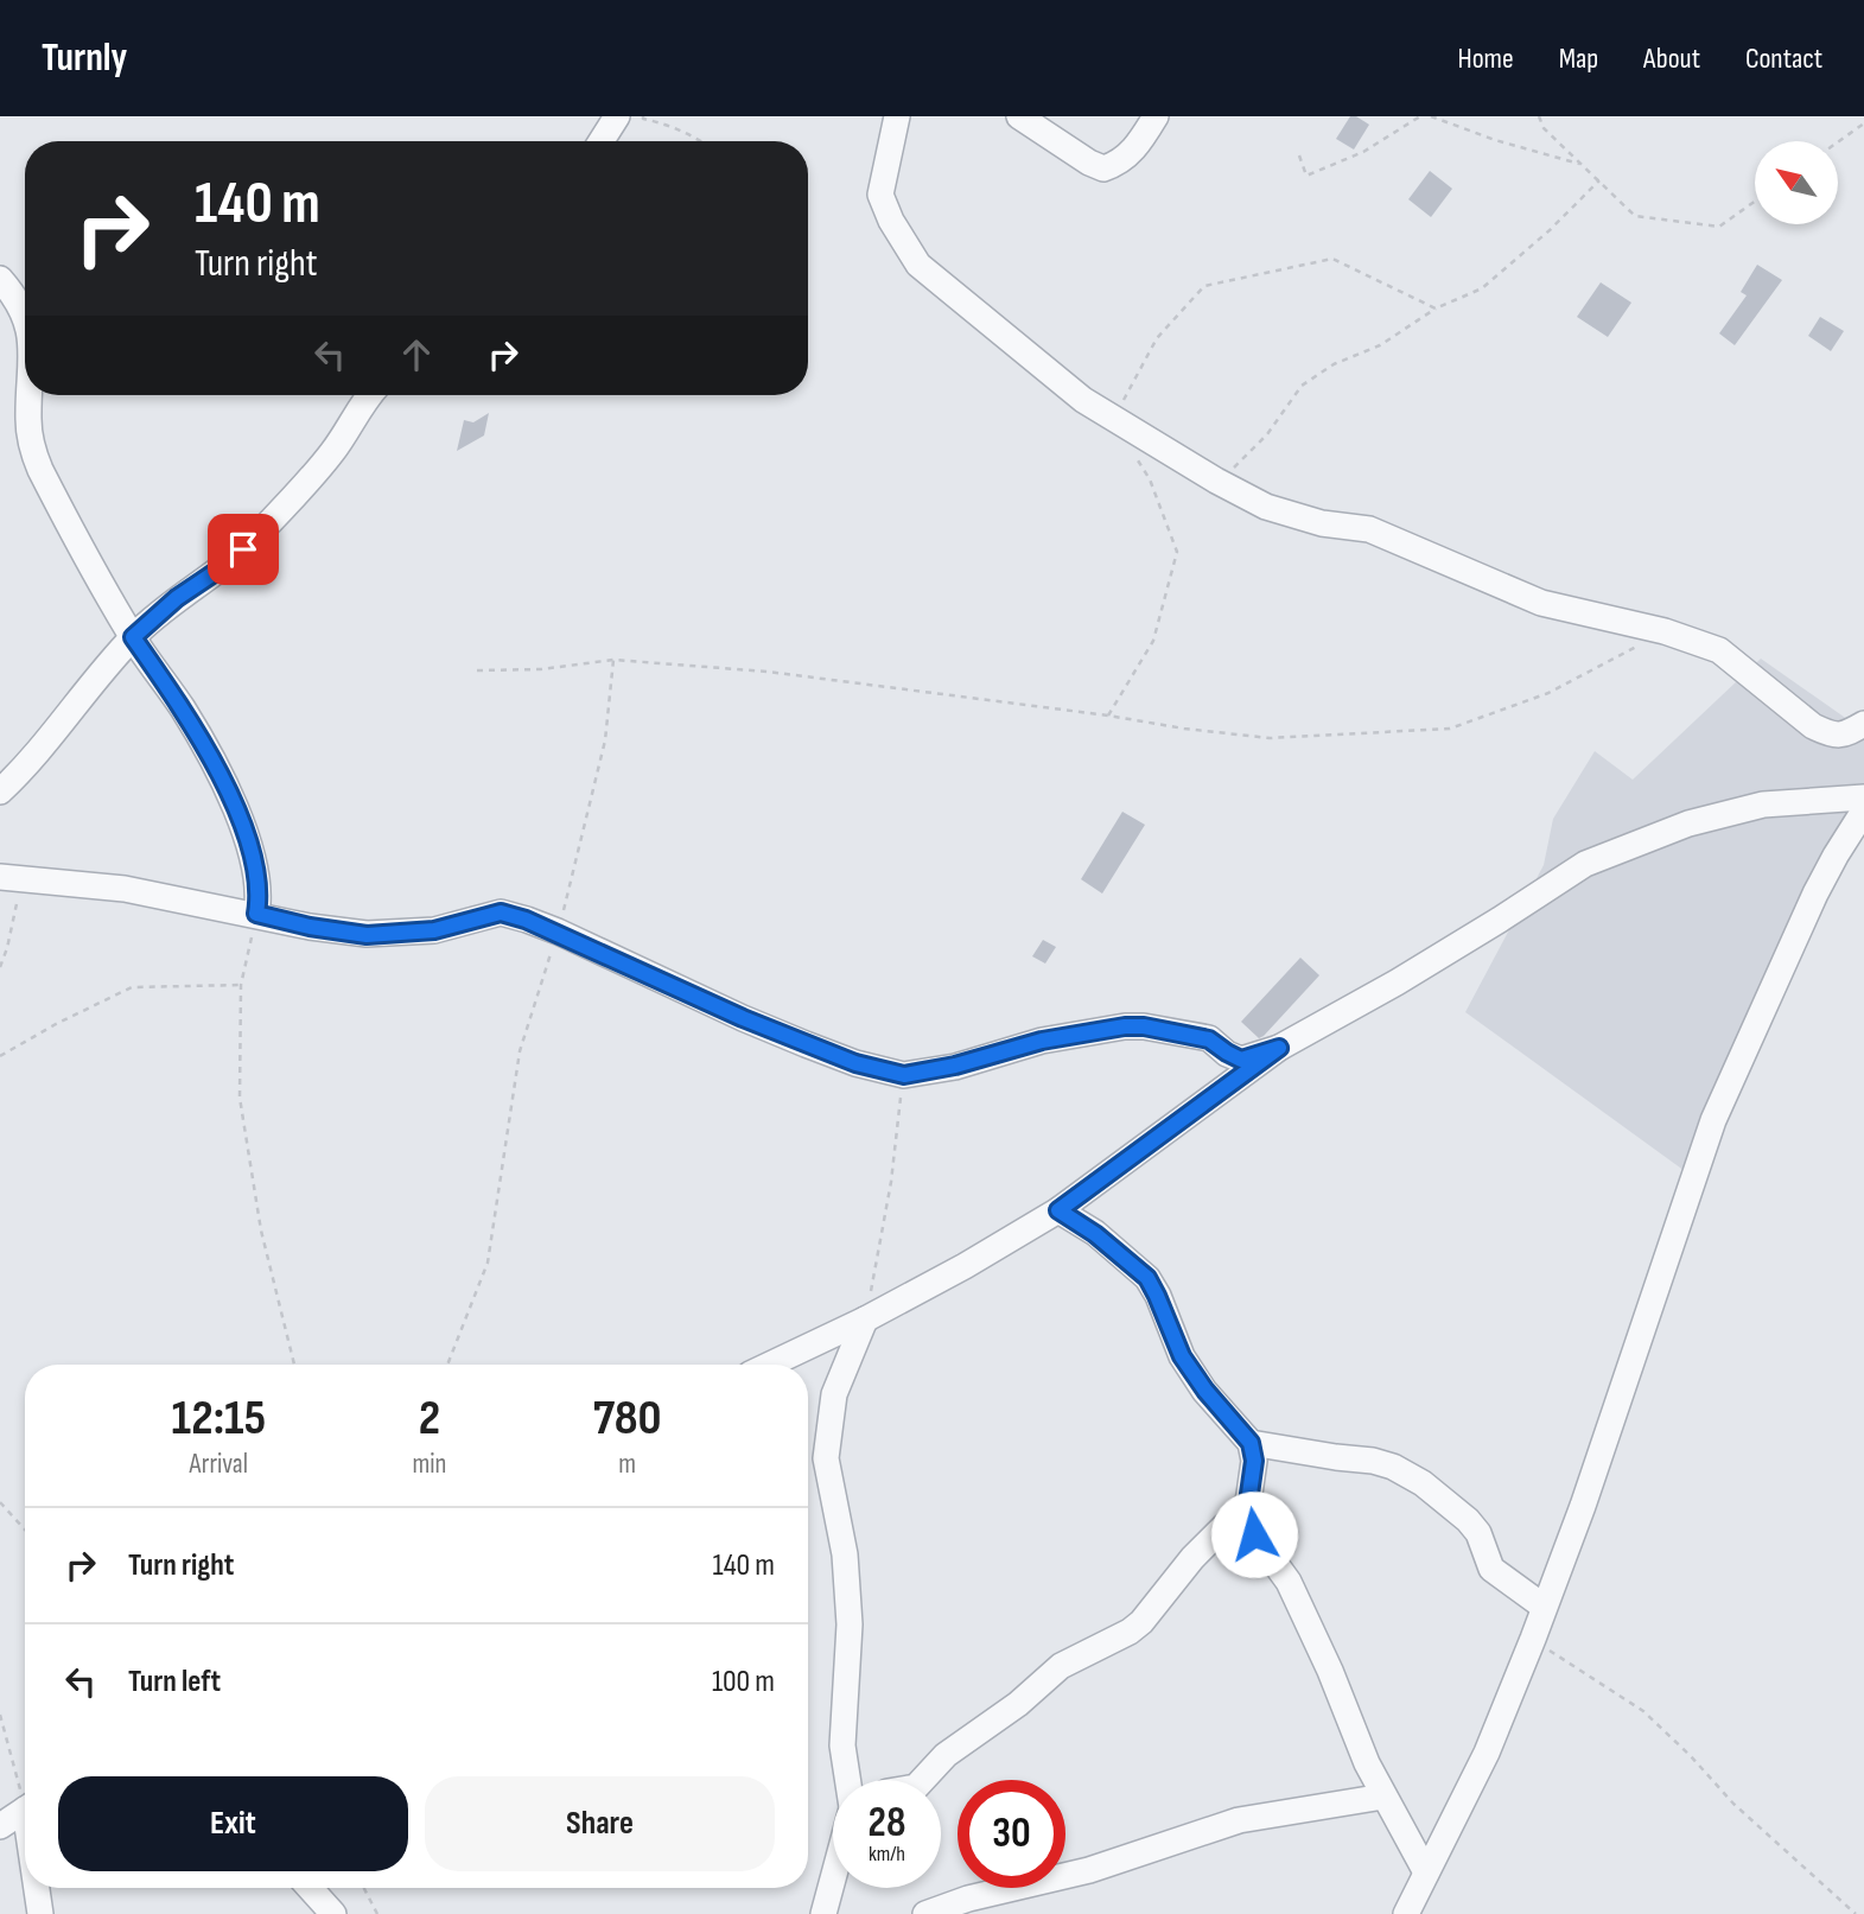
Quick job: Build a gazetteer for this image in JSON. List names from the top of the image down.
{
  "north": "top left",
  "page": {
    "header": "Turnly",
    "nav": [
      "Home",
      "Map",
      "About",
      "Contact"
    ],
    "turn": ["140 m", "Turn right"],
    "eta": [
      "12:15",
      "Arrival",
      "2",
      "min",
      "780",
      "m"
    ],
    "list": [
      {
        "name": "Turn right",
        "value": "140 m"
      },
      {
        "name": "Turn left",
        "value": "100 m"
      }
    ],
    "buttons": ["Exit", "Share"],
    "speed": "28 km/h",
    "limit": "30"
  }
}
